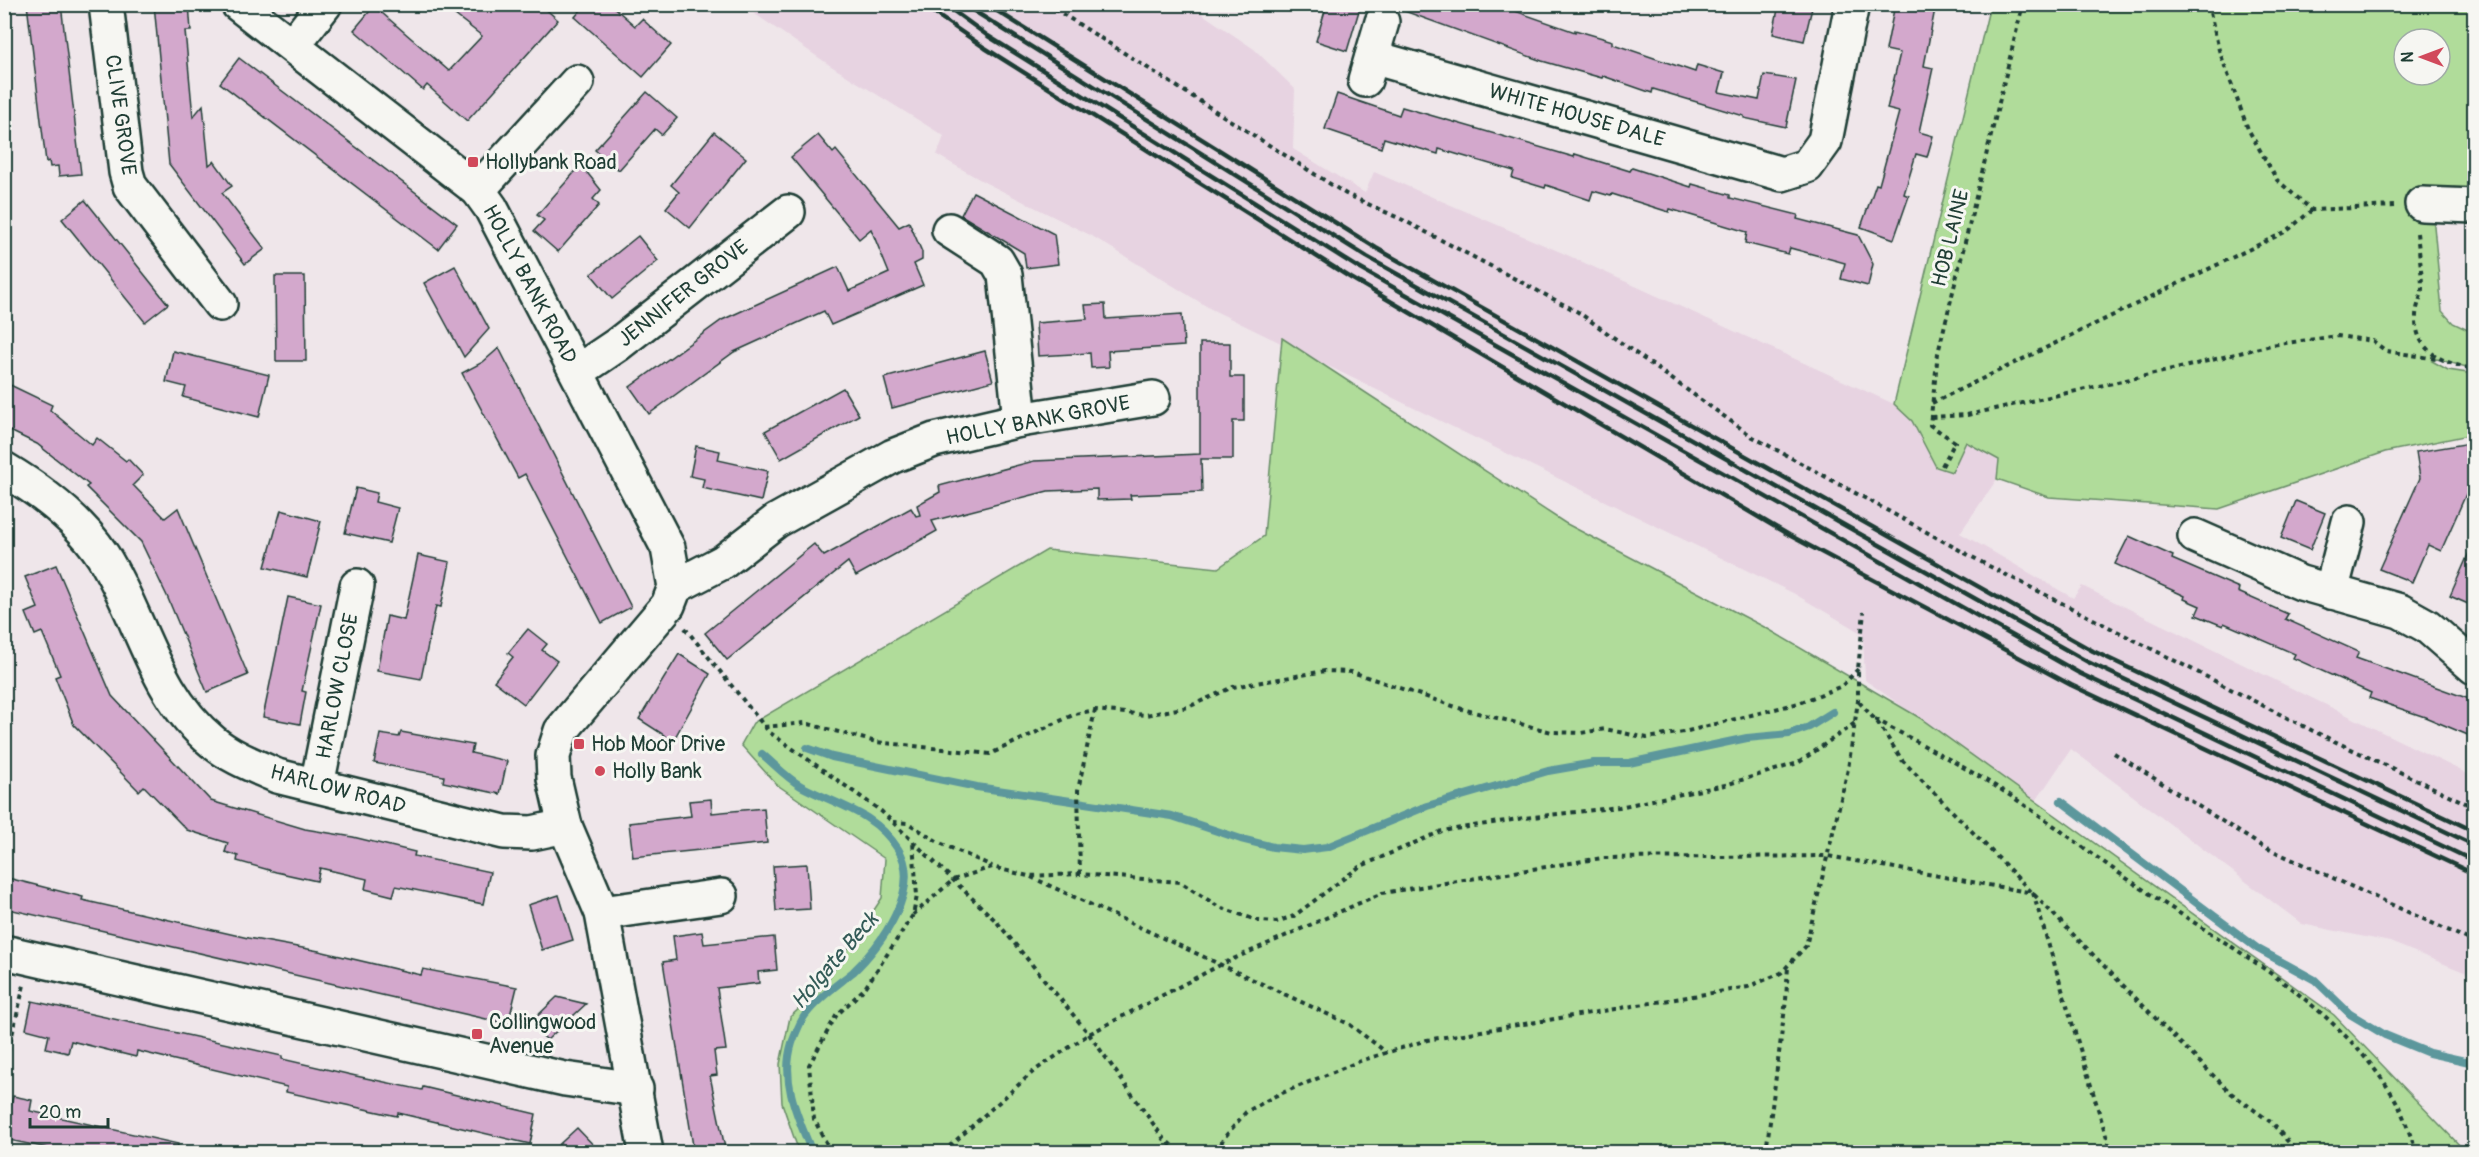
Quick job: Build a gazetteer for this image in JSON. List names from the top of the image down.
{
  "streets": {
    "street": [
      "CLIVE GROVE",
      "WHITE HOUSE DALE",
      "HOLLY BANK ROAD",
      "JENNIFER GROVE",
      "HOLLY BANK GROVE",
      "HARLOW CLOSE",
      "HARLOW ROAD"
    ],
    "path": ["HOB LAINE"]
  },
  "crossings": [
    ["HOLLY BANK ROAD", "JENNIFER GROVE"],
    ["HOLLY BANK ROAD", "HOLLY BANK GROVE"],
    ["HARLOW CLOSE", "HARLOW ROAD"]
  ],
  "water": ["Holgate Beck"],
  "places": {
    "transit": ["Hollybank Road", "Hob Moor Drive", "Collingwood Avenue"],
    "other": ["Holly Bank"]
  },
  "scale_bar": "20 m",
  "north": "left"
}
